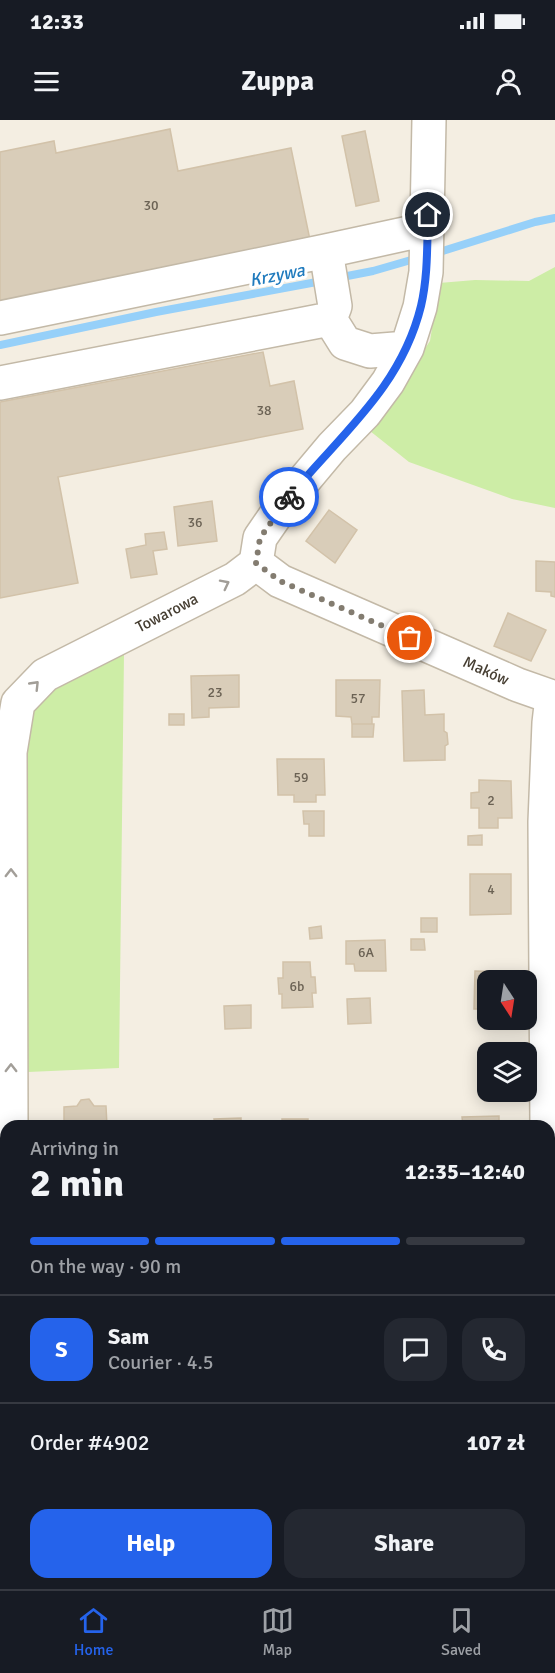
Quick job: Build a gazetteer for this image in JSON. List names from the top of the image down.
{
  "streets": {
    "street": ["Towarowa", "Maków"]
  },
  "crossings": [
    ["Towarowa", "Maków"]
  ],
  "one_way": ["Towarowa"],
  "water": ["Krzywa"],
  "house_numbers": [
    "30",
    "38",
    "36",
    "23",
    "57",
    "59",
    "2",
    "4",
    "6A",
    "6b"
  ],
  "north": "bottom",
  "page": {
    "status": "12:33",
    "header": "Zuppa",
    "heading": ["2 min", "Arriving in", "12:35–12:40"],
    "panel": [
      "Sam",
      "Courier · 4.5",
      "Order #4902",
      "107 zł"
    ],
    "bar": "On the way · 90 m",
    "round": "S",
    "buttons": ["Help", "Share"],
    "tabs": ["Home", "Map", "Saved"]
  }
}
